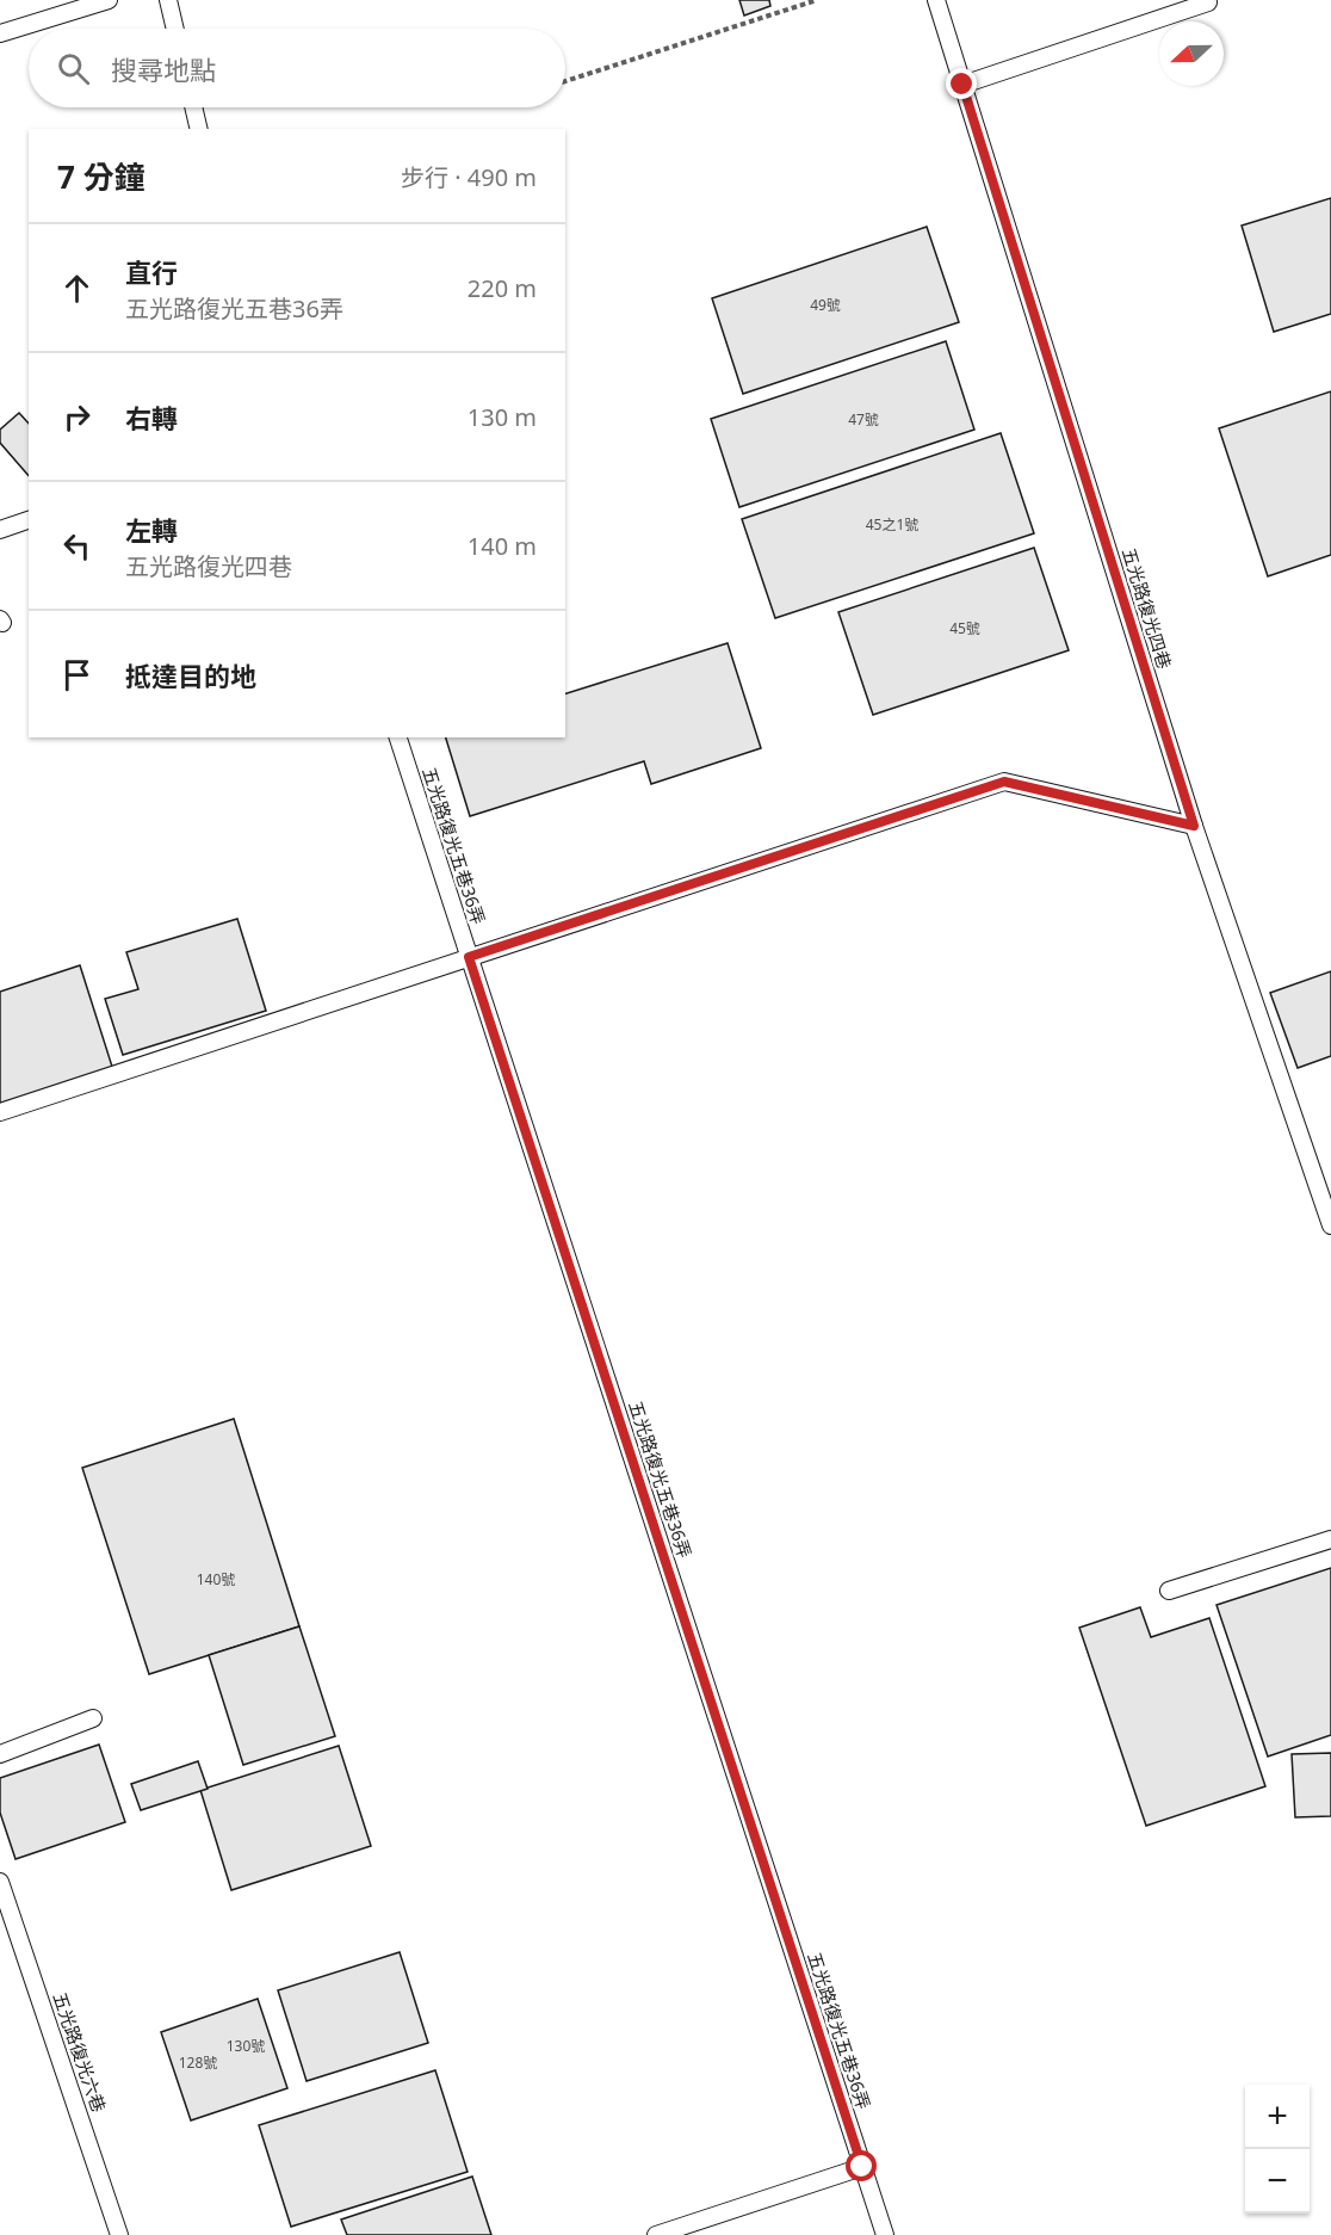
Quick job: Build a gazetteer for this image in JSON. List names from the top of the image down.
{
  "streets": {
    "lane": ["五光路復光四巷", "五光路復光五巷36弄", "五光路復光六巷"]
  },
  "house_numbers": [
    "49號",
    "47號",
    "45之1號",
    "45號",
    "140號",
    "130號",
    "128號"
  ],
  "north": "left",
  "page": {
    "search": "搜尋地點",
    "heading": ["7 分鐘", "步行 · 490 m"],
    "list": [
      ["直行", "五光路復光五巷36弄", "220 m"],
      ["右轉", "130 m"],
      ["左轉", "五光路復光四巷", "140 m"],
      "抵達目的地"
    ],
    "map_buttons": ["+", "−"]
  }
}
